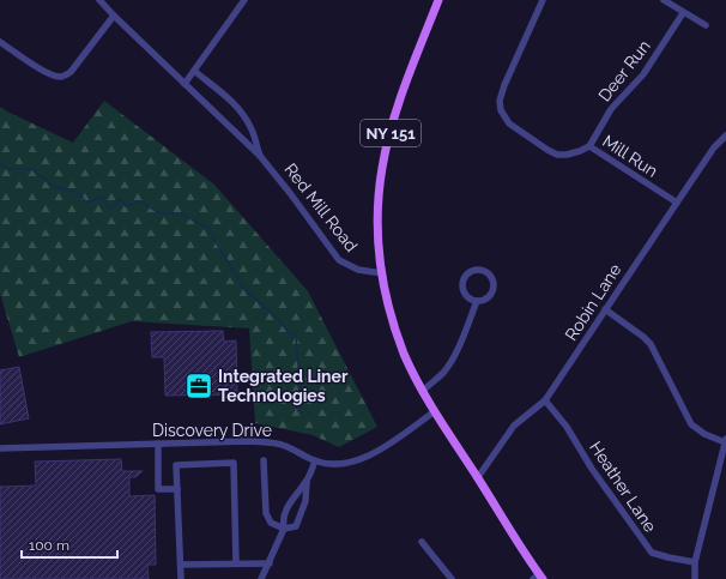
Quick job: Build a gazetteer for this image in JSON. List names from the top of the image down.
{
  "streets": {
    "main road": ["NY 151"],
    "street": [
      "Deer Run",
      "Mill Run",
      "Red Mill Road",
      "Robin Lane",
      "Discovery Drive",
      "Heather Lane"
    ]
  },
  "crossings": [
    ["Deer Run", "Mill Run"],
    ["NY 151", "Red Mill Road"],
    ["NY 151", "Robin Lane"],
    ["NY 151", "Discovery Drive"],
    ["Mill Run", "Robin Lane"],
    ["Robin Lane", "Heather Lane"]
  ],
  "places": {
    "office": ["Integrated Liner Technologies"]
  },
  "scale_bar": "100 m"
}
